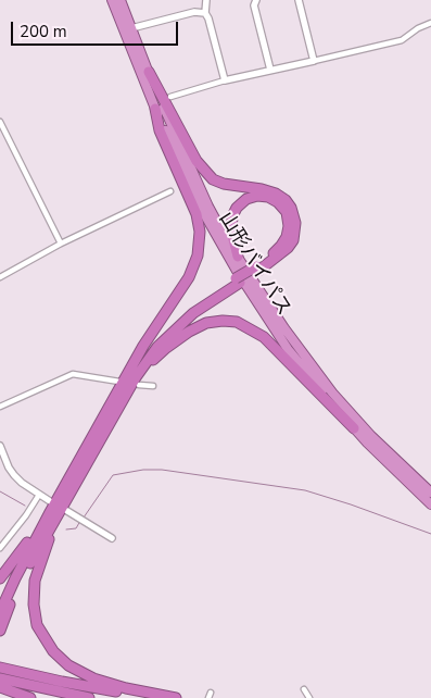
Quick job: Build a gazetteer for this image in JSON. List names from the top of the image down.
{
  "streets": {
    "highway": ["山形バイパス"]
  },
  "scale_bar": "200 m"
}
